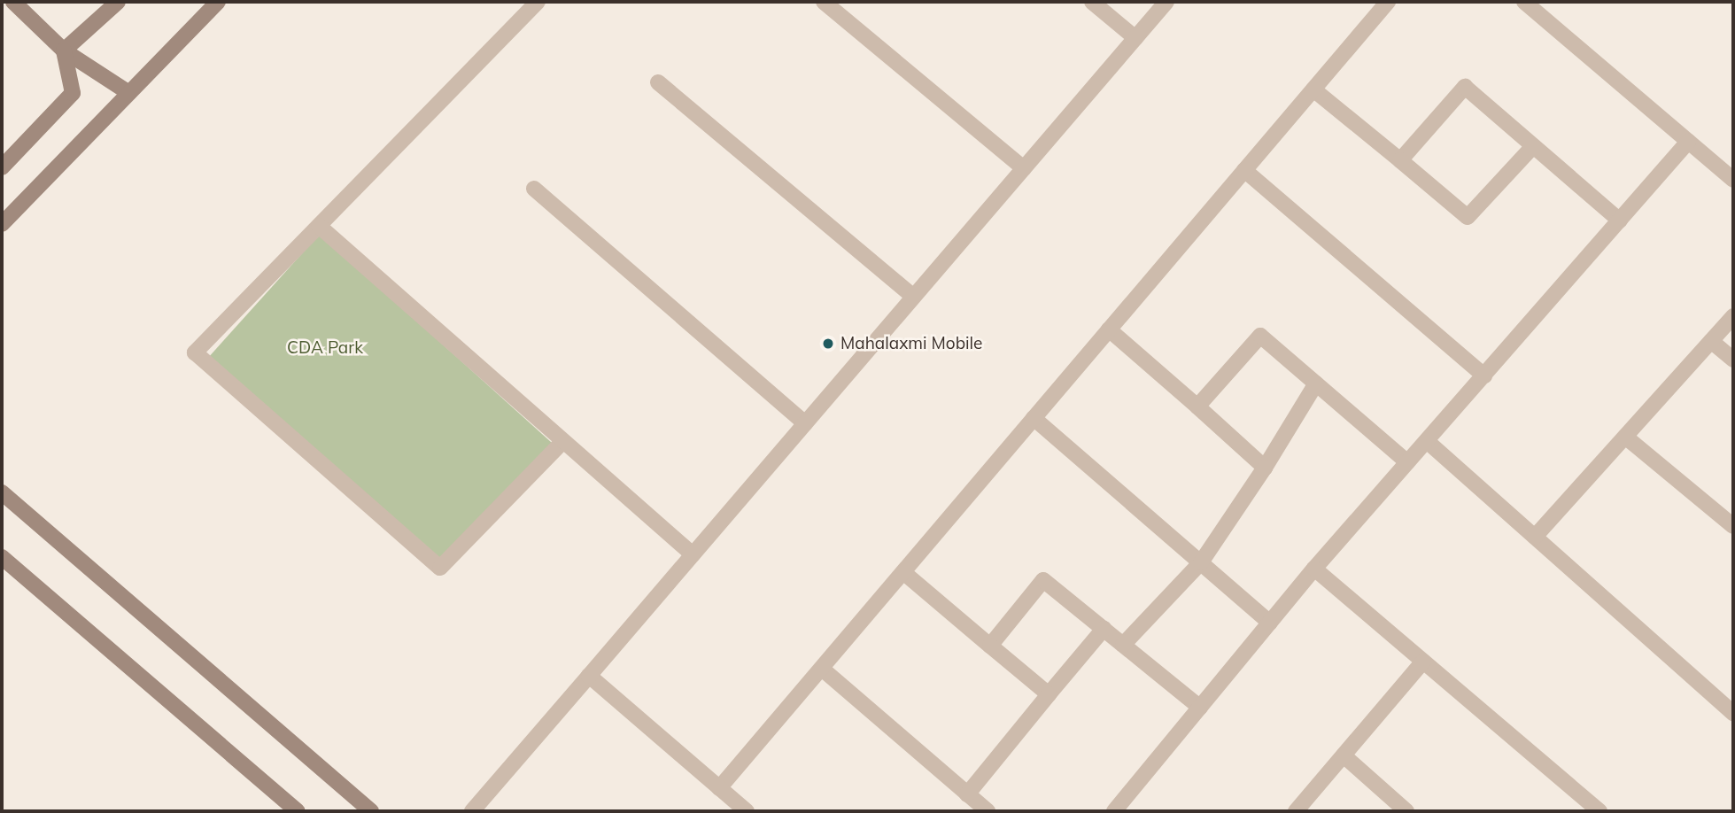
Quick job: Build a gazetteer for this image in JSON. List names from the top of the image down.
{
  "parks": ["CDA Park"],
  "places": ["Mahalaxmi Mobile"]
}
